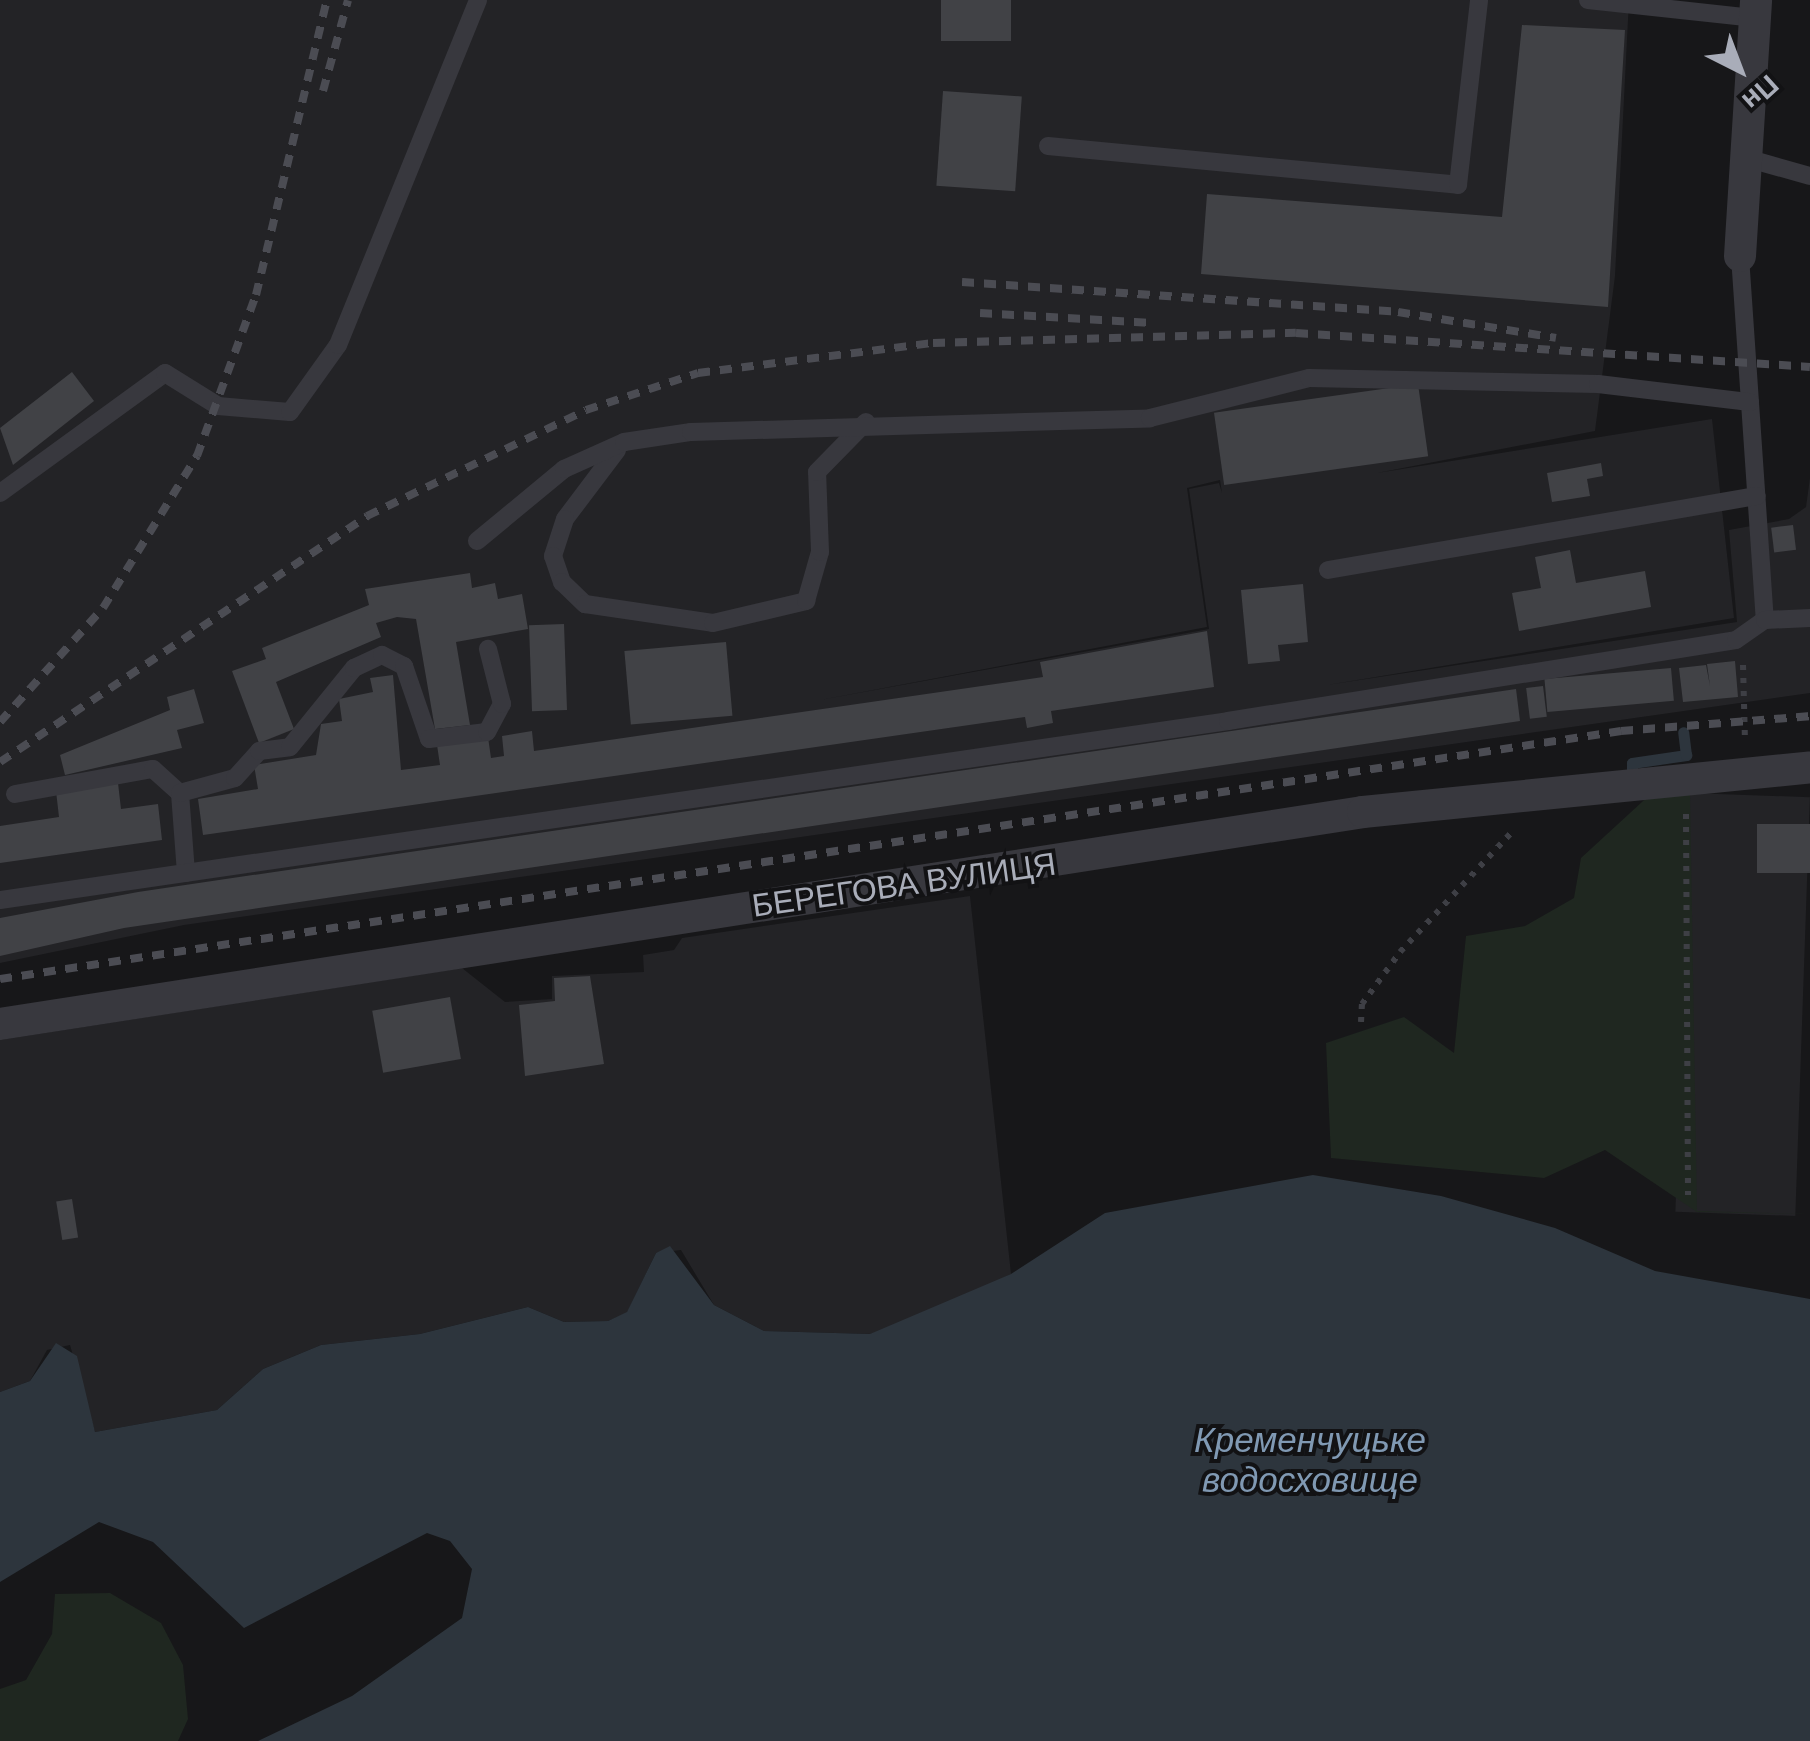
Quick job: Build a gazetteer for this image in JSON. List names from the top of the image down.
{
  "streets": {
    "street": ["БЕРЕГОВА ВУЛИЦЯ"]
  },
  "water": ["Кременчуцьке водосховище"],
  "north": "bottom right"
}
